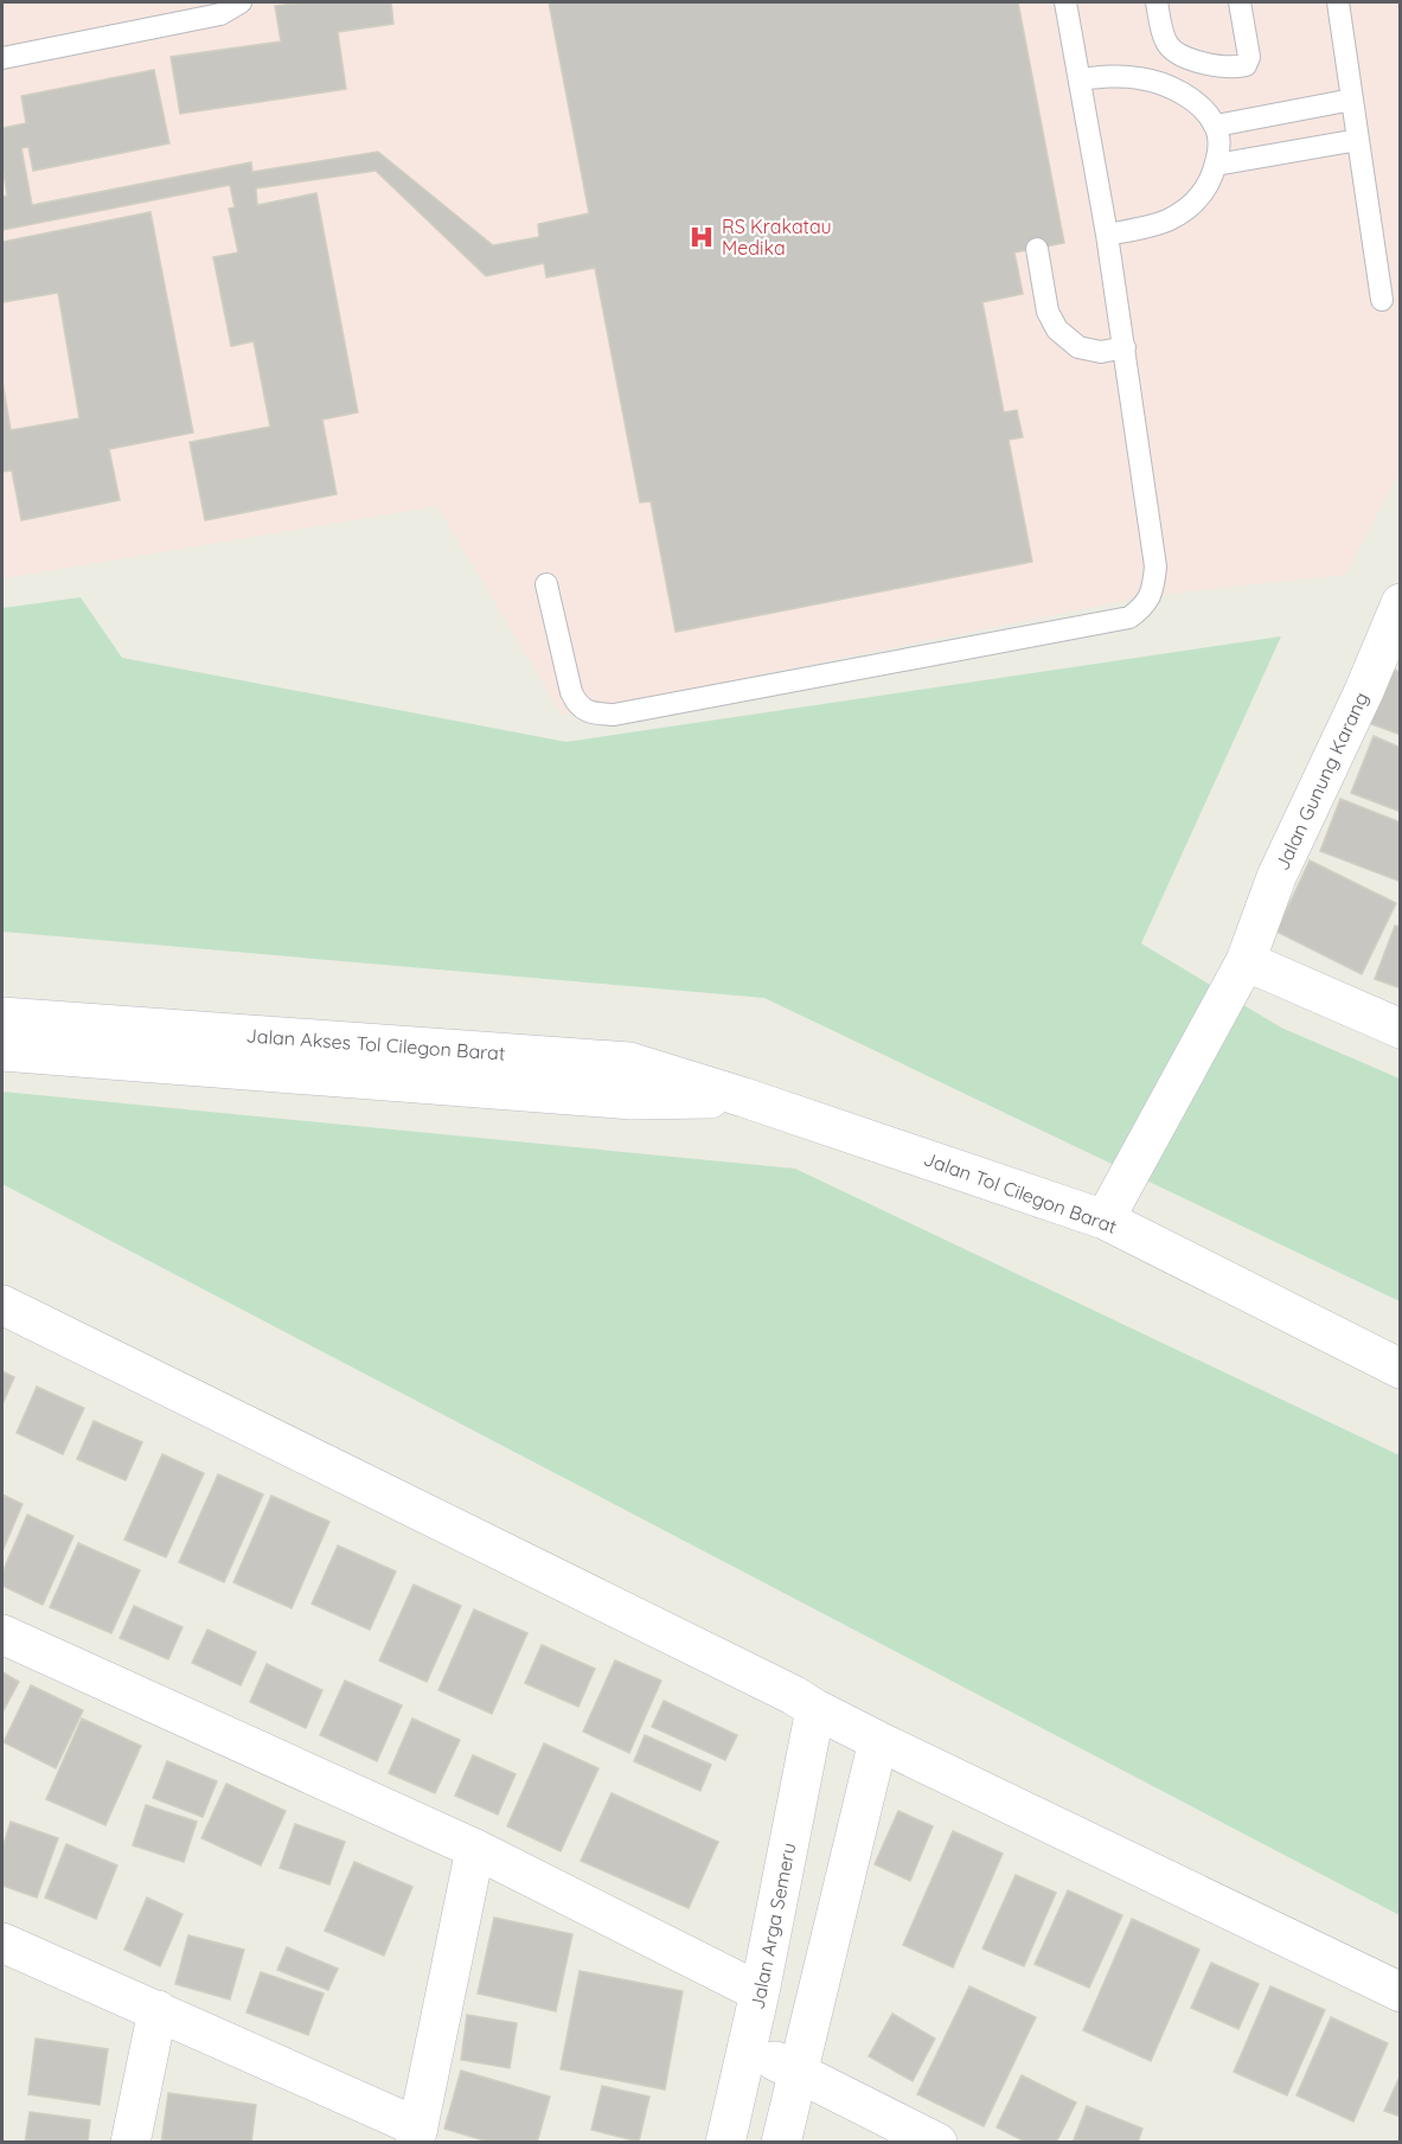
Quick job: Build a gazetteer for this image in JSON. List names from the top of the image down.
{
  "streets": {
    "street": [
      "Jalan Gunung Karang",
      "Jalan Akses Tol Cilegon Barat",
      "Jalan Tol Cilegon Barat",
      "Jalan Arga Semeru"
    ]
  },
  "crossings": [
    ["Jalan Gunung Karang", "Jalan Tol Cilegon Barat"],
    ["Jalan Akses Tol Cilegon Barat", "Jalan Tol Cilegon Barat"]
  ],
  "places": {
    "hospital": ["RS Krakatau Medika"]
  }
}
